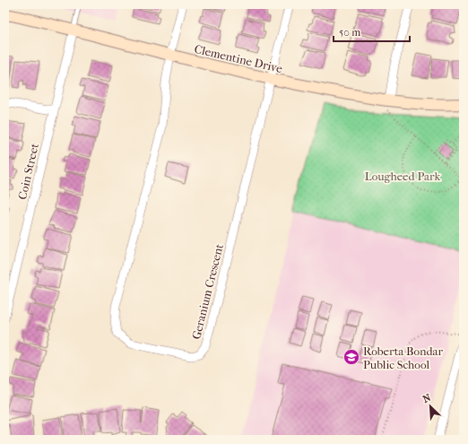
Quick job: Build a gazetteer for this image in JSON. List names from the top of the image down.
{
  "streets": {
    "street": ["Clementine Drive", "Coin Street", "Geranium Crescent"]
  },
  "crossings": [
    ["Clementine Drive", "Coin Street"],
    ["Clementine Drive", "Geranium Crescent"]
  ],
  "parks": ["Lougheed Park"],
  "places": {
    "school or university": ["Roberta Bondar Public School"]
  },
  "scale_bar": "50 m",
  "north": "top left"
}
